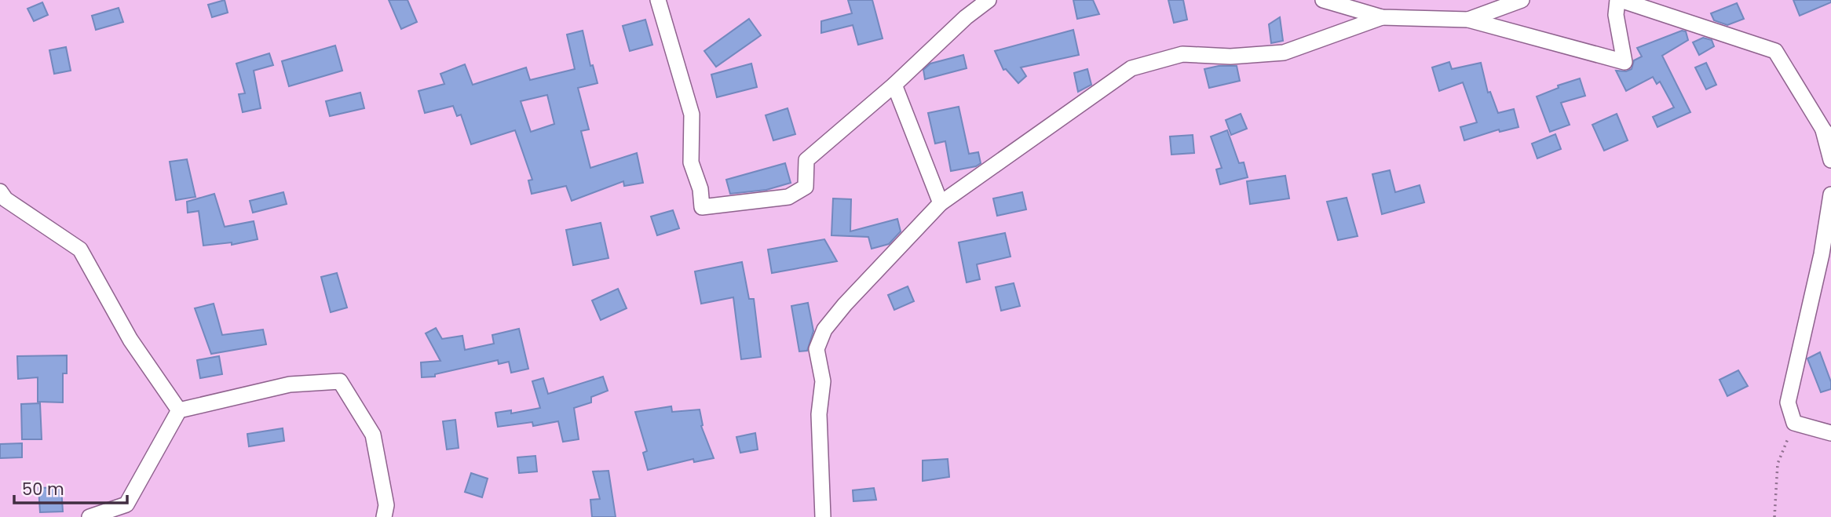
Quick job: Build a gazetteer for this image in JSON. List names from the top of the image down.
{
  "scale_bar": "50 m"
}
